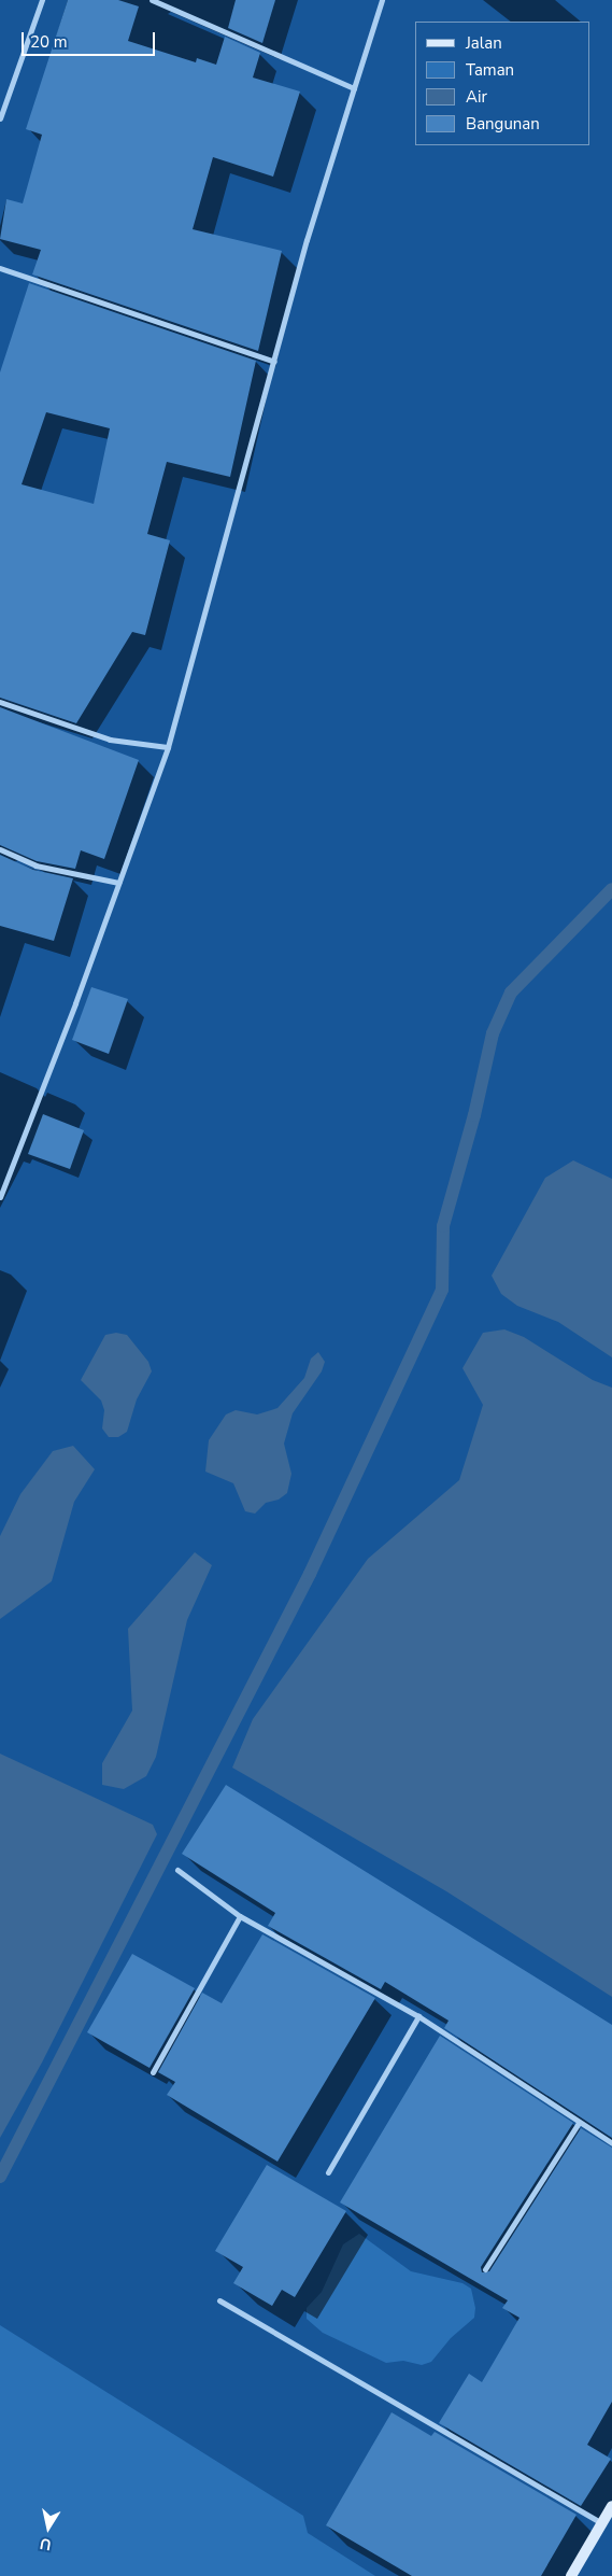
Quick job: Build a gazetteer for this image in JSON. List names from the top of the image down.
{
  "legend": [
    "Jalan",
    "Taman",
    "Air",
    "Bangunan"
  ],
  "scale_bar": "20 m",
  "north": "bottom"
}
